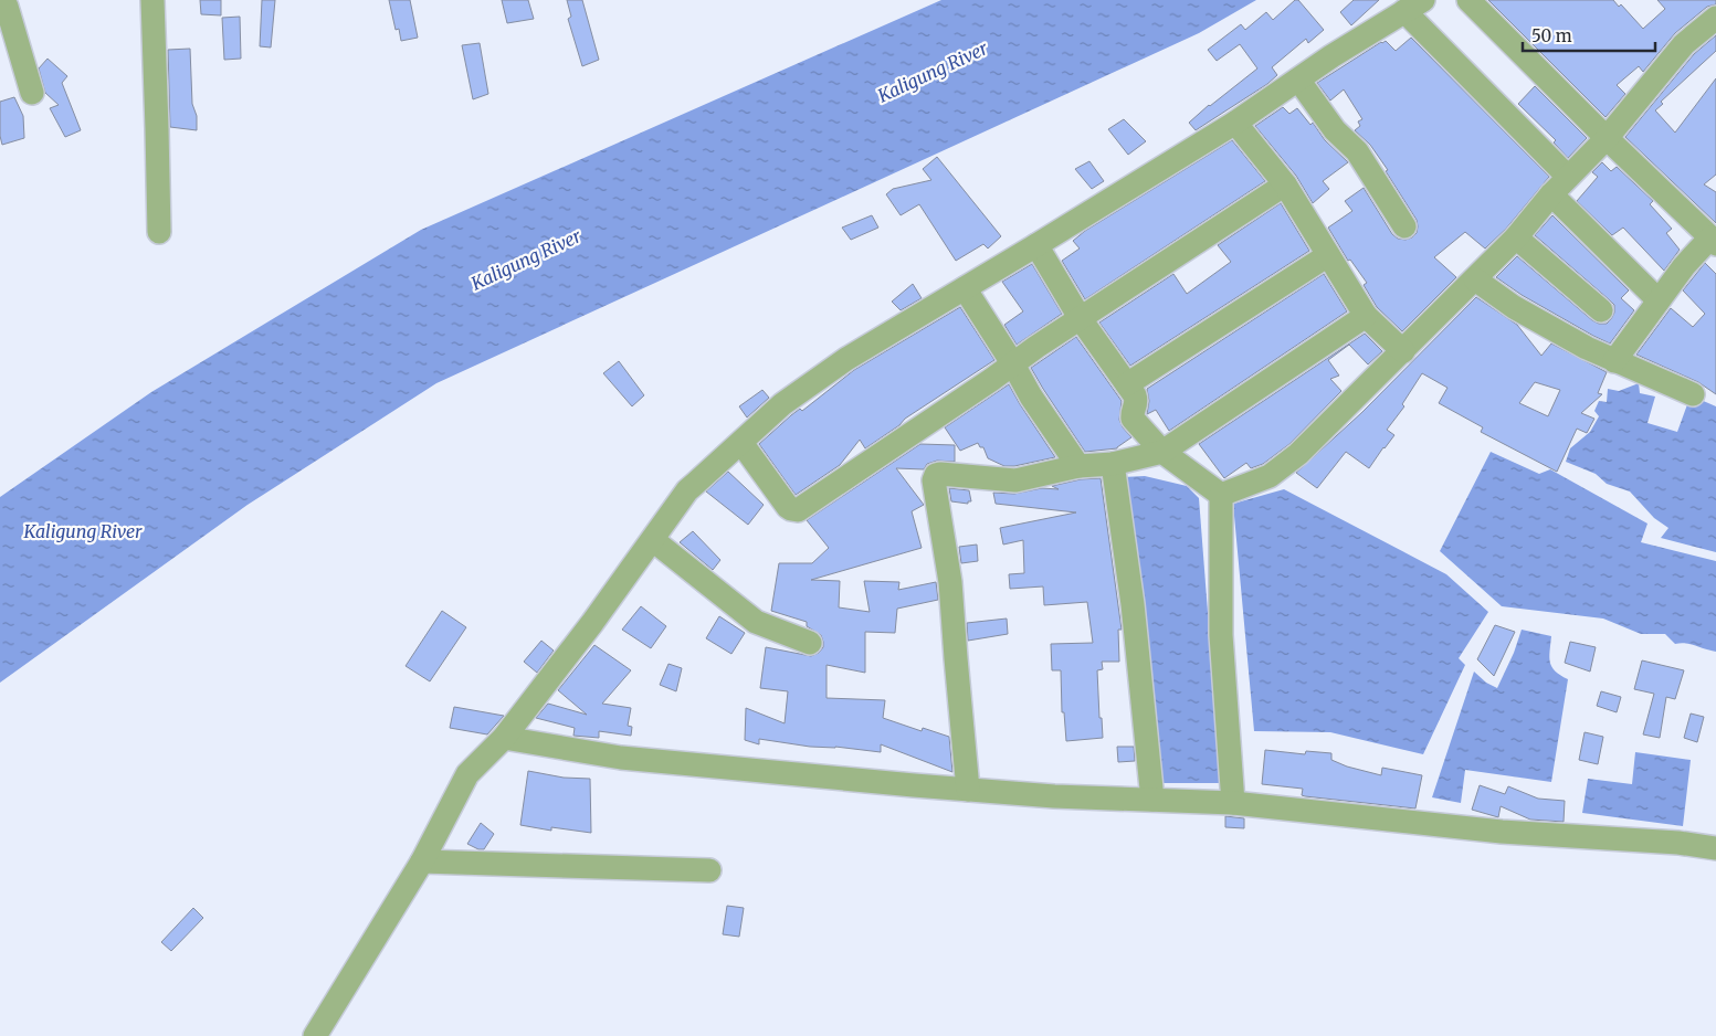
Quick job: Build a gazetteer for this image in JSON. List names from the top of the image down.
{
  "water": ["Kaligung River"],
  "scale_bar": "50 m"
}
